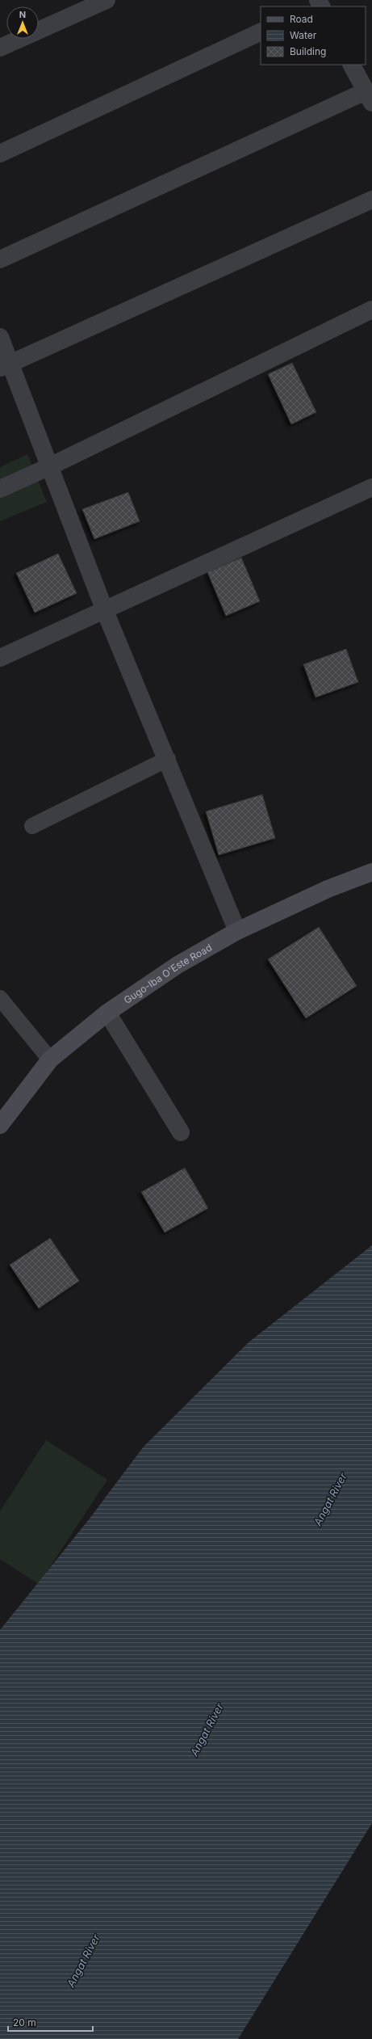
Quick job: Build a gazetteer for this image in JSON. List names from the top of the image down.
{
  "streets": {
    "main road": ["Gugo-Iba O'Este Road"]
  },
  "water": ["Angat River"],
  "legend": ["Road", "Water", "Building"],
  "scale_bar": "20 m",
  "north": "top"
}
